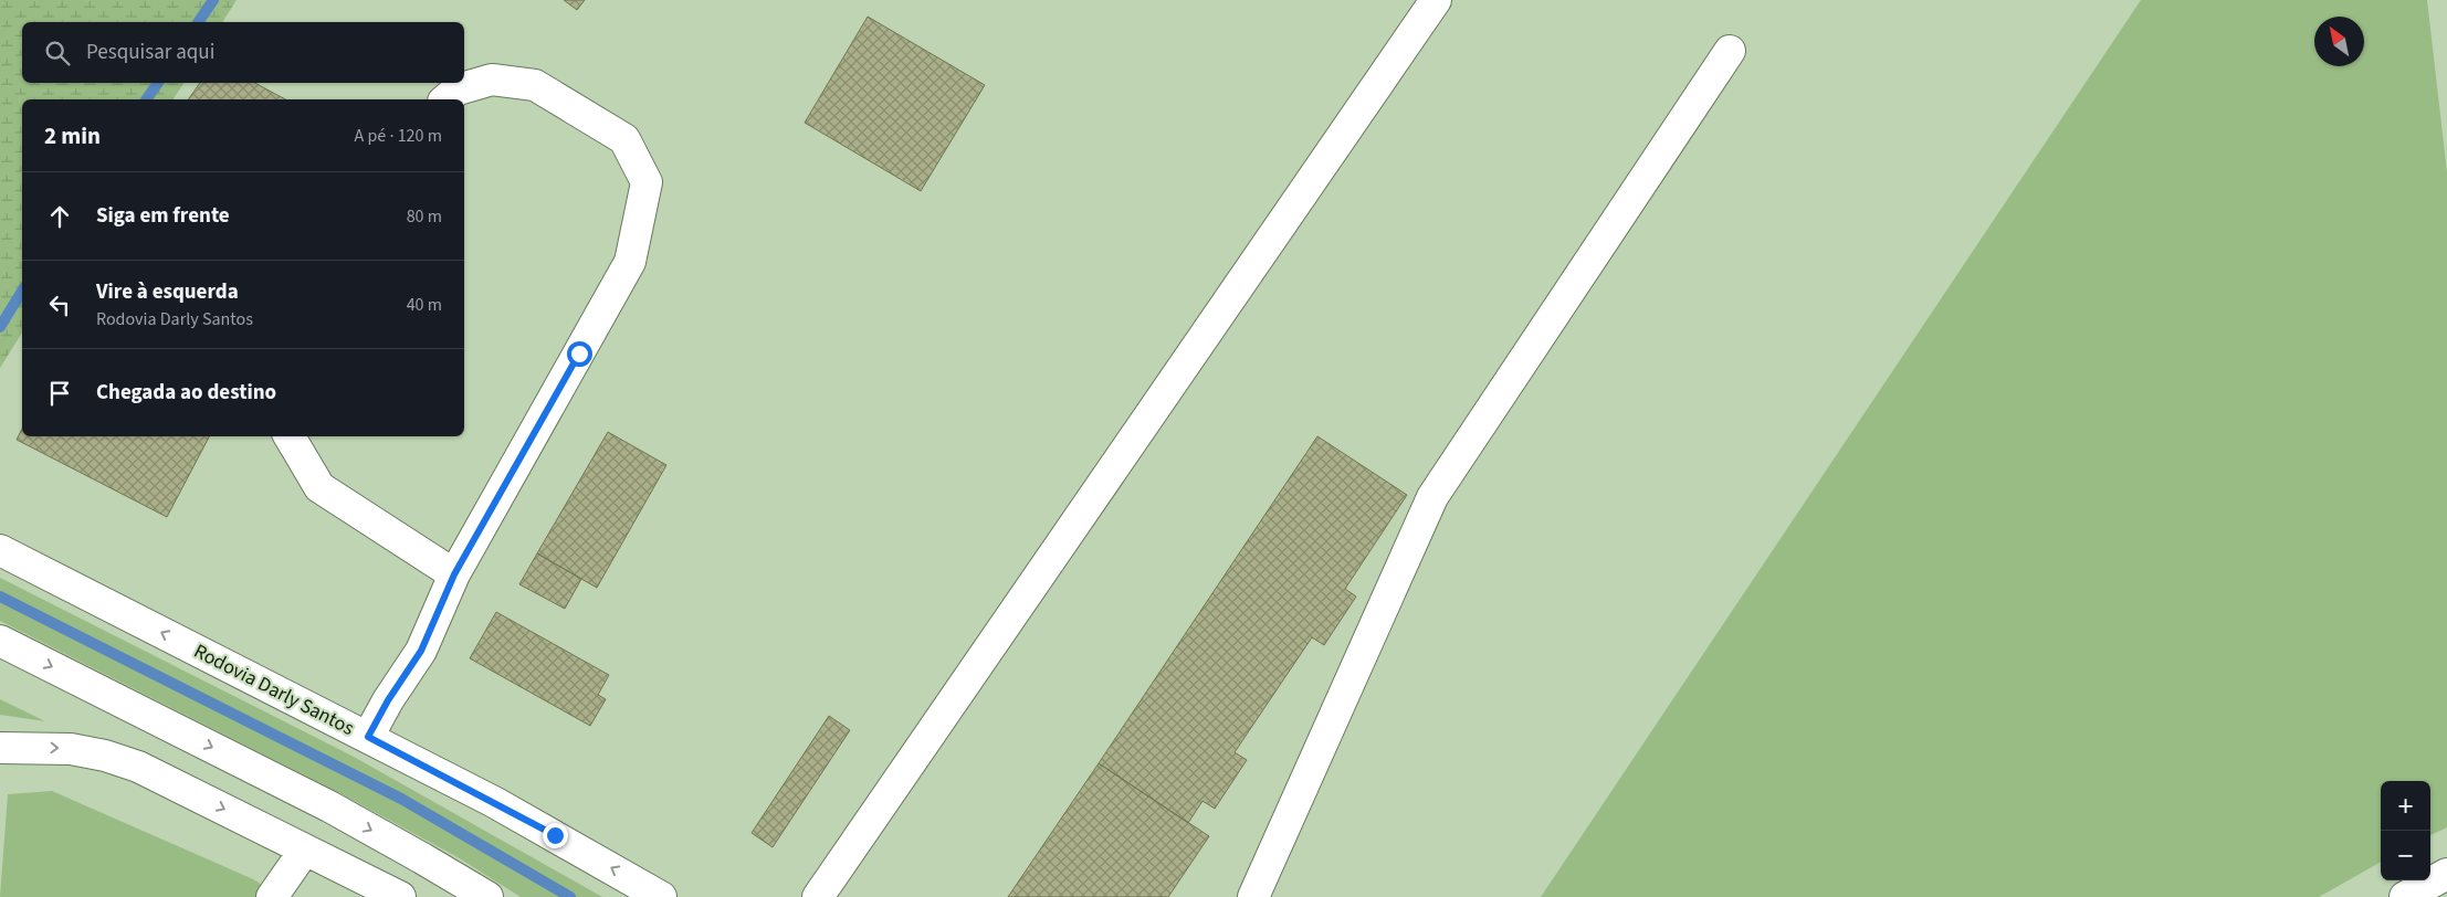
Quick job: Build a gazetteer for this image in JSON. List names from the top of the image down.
{
  "streets": {
    "main road": ["Rodovia Darly Santos"]
  },
  "north": "top left",
  "page": {
    "search": "Pesquisar aqui",
    "heading": ["2 min", "A pé · 120 m"],
    "list": [
      ["Siga em frente", "80 m"],
      ["Vire à esquerda", "Rodovia Darly Santos", "40 m"],
      "Chegada ao destino"
    ],
    "map_buttons": ["+", "−"]
  }
}
